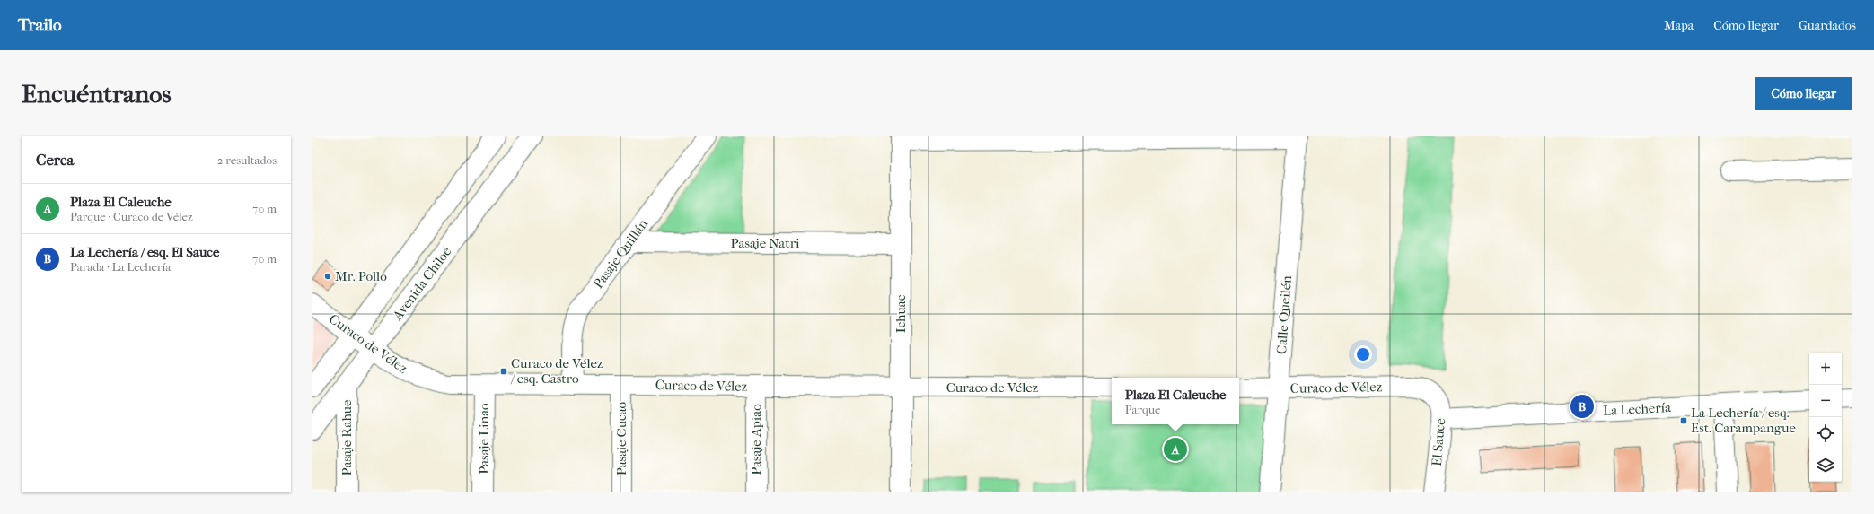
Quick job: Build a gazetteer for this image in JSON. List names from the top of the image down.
{
  "streets": {
    "street": [
      "Pasaje Natri",
      "Pasaje Quillán",
      "Avenida Chiloé",
      "Ichuac",
      "Calle Queilén",
      "Curaco de Vélez",
      "La Lechería",
      "Pasaje Rahue",
      "Pasaje Linao",
      "Pasaje Cucao",
      "Pasaje Apiao",
      "El Sauce"
    ]
  },
  "crossings": [
    ["Pasaje Natri", "Pasaje Quillán"],
    ["Pasaje Natri", "Ichuac"],
    ["Pasaje Quillán", "Curaco de Vélez"],
    ["Avenida Chiloé", "Curaco de Vélez"],
    ["Avenida Chiloé", "Pasaje Rahue"],
    ["Ichuac", "Curaco de Vélez"],
    ["Calle Queilén", "Curaco de Vélez"],
    ["Curaco de Vélez", "Pasaje Linao"],
    ["Curaco de Vélez", "Pasaje Cucao"],
    ["Curaco de Vélez", "Pasaje Apiao"],
    ["Curaco de Vélez", "El Sauce"],
    ["La Lechería", "El Sauce"]
  ],
  "places": {
    "other": ["Mr. Pollo"],
    "transit": ["Curaco de Vélez / esq. Castro", "La Lechería / esq. Est. Carampangue"]
  },
  "page": {
    "header": "Trailo",
    "nav": ["Mapa", "Cómo llegar", "Guardados"],
    "buttons": "Cómo llegar",
    "title": "Encuéntranos",
    "heading": ["Cerca", "2 resultados"],
    "list": [
      {
        "mark": "A",
        "name": "Plaza El Caleuche",
        "note": "Parque · Curaco de Vélez",
        "value": "70 m"
      },
      {
        "mark": "B",
        "name": "La Lechería / esq. El Sauce",
        "note": "Parada · La Lechería",
        "value": "70 m"
      }
    ],
    "map_buttons": ["+", "−"],
    "popup": ["Plaza El Caleuche", "Parque"],
    "pins": ["B", "A"]
  }
}
